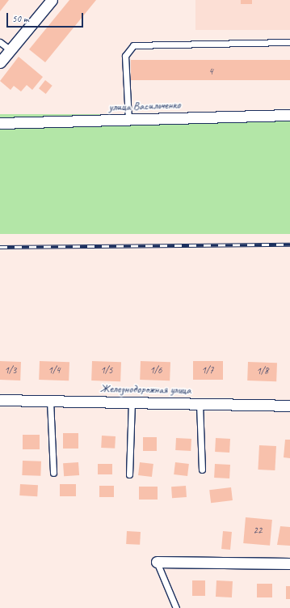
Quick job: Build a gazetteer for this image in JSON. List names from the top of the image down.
{
  "streets": {
    "street": ["улица Васильченко", "Железнодорожная улица"]
  },
  "house_numbers": [
    "4",
    "1/3",
    "1/4",
    "1/5",
    "1/6",
    "1/7",
    "1/8",
    "22"
  ],
  "scale_bar": "50 m"
}
